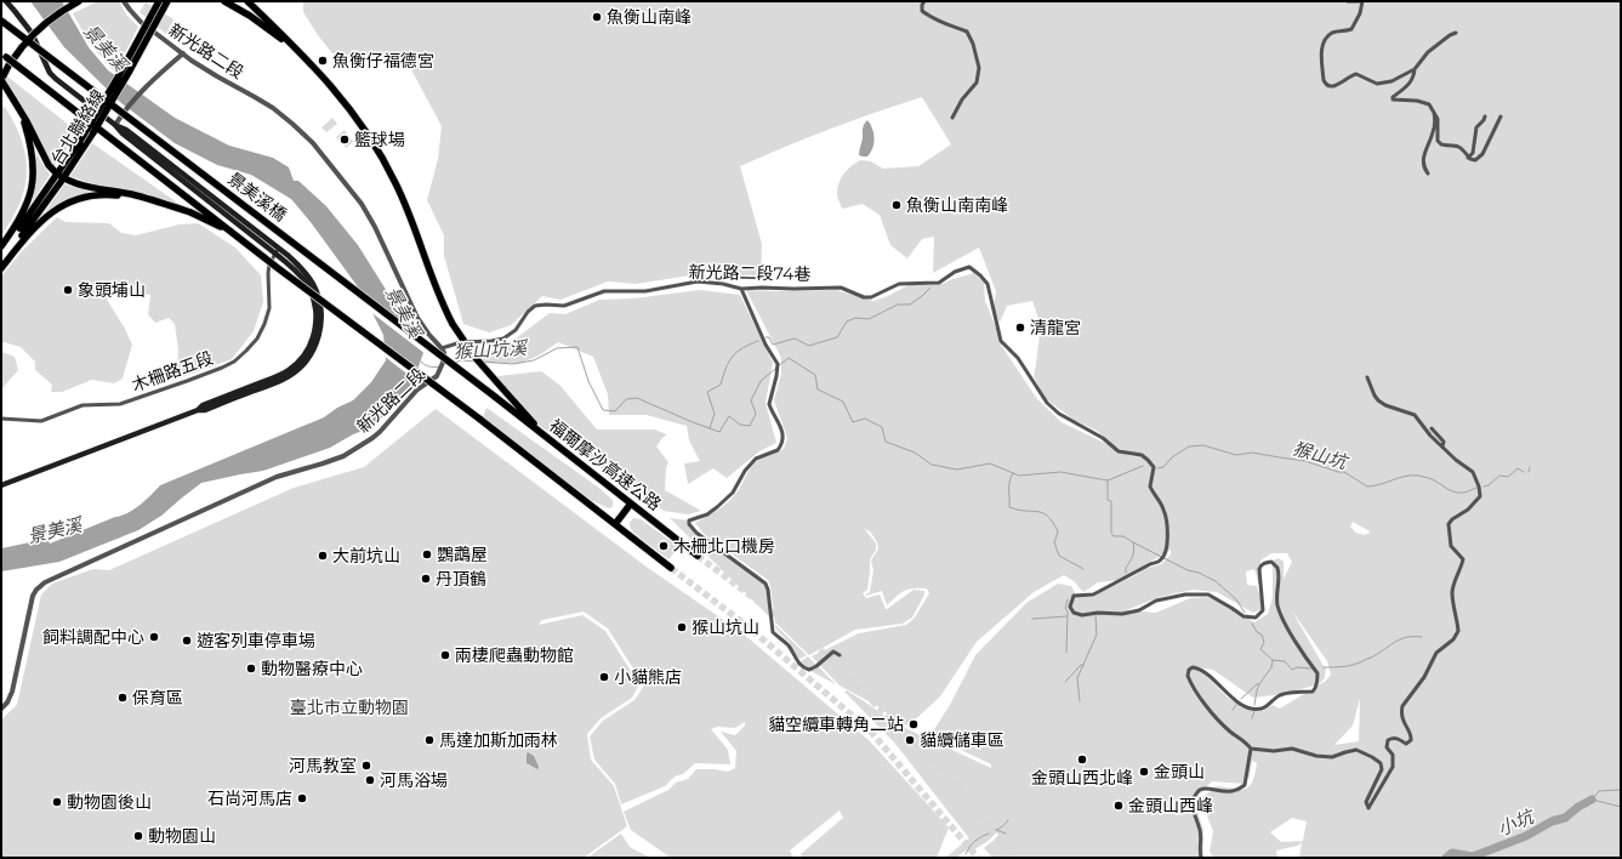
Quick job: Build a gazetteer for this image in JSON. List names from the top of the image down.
{
  "streets": {
    "highway": ["台北聯絡線", "景美溪橋", "福爾摩沙高速公路"],
    "street": ["新光路二段", "新光路二段74巷", "木柵路五段"]
  },
  "crossings": [
    ["新光路二段", "新光路二段74巷"],
    ["景美溪橋", "福爾摩沙高速公路"]
  ],
  "water": [
    "景美溪",
    "猴山坑溪",
    "猴山坑",
    "小坑"
  ],
  "parks": ["臺北市立動物園"],
  "places": [
    "魚衡山南峰",
    "魚衡仔福德宮",
    "籃球場",
    "魚衡山南南峰",
    "象頭埔山",
    "清龍宮",
    "木柵北口機房",
    "鸚鵡屋",
    "大前坑山",
    "丹頂鶴",
    "猴山坑山",
    "飼料調配中心",
    "遊客列車停車場",
    "兩棲爬蟲動物館",
    "動物醫療中心",
    "小貓熊店",
    "保育區",
    "貓空纜車轉角二站",
    "馬達加斯加雨林",
    "貓纜儲車區",
    "金頭山西北峰",
    "河馬教室",
    "金頭山",
    "河馬浴場",
    "石尚河馬店",
    "動物園後山",
    "金頭山西峰",
    "動物園山"
  ]
}
